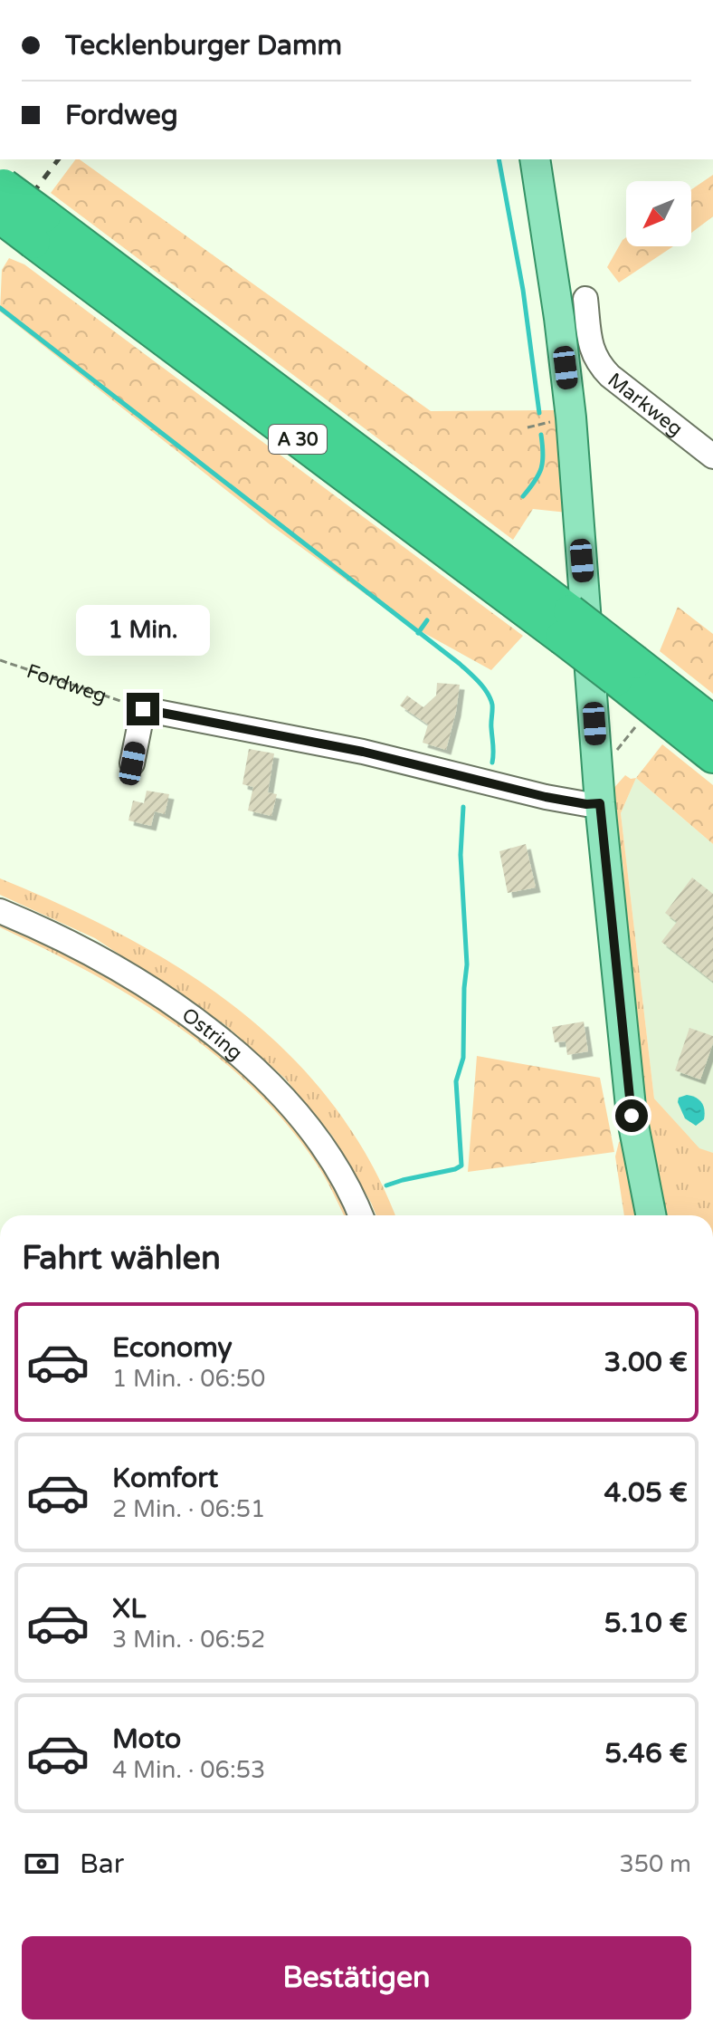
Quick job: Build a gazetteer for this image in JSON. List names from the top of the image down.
{
  "streets": {
    "highway": ["A 30"],
    "street": ["Markweg", "Ostring"],
    "path": ["Fordweg"]
  },
  "north": "bottom left",
  "page": {
    "banner": ["Tecklenburger Damm", "Fordweg"],
    "bubble": "1 Min.",
    "heading": "Fahrt wählen",
    "list": [
      {
        "name": "Economy",
        "note": "1 Min. · 06:50",
        "value": "3.00 €"
      },
      {
        "name": "Komfort",
        "note": "2 Min. · 06:51",
        "value": "4.05 €"
      },
      {
        "name": "XL",
        "note": "3 Min. · 06:52",
        "value": "5.10 €"
      },
      {
        "name": "Moto",
        "note": "4 Min. · 06:53",
        "value": "5.46 €"
      }
    ],
    "pay": ["Bar", "350 m"],
    "buttons": "Bestätigen"
  }
}
